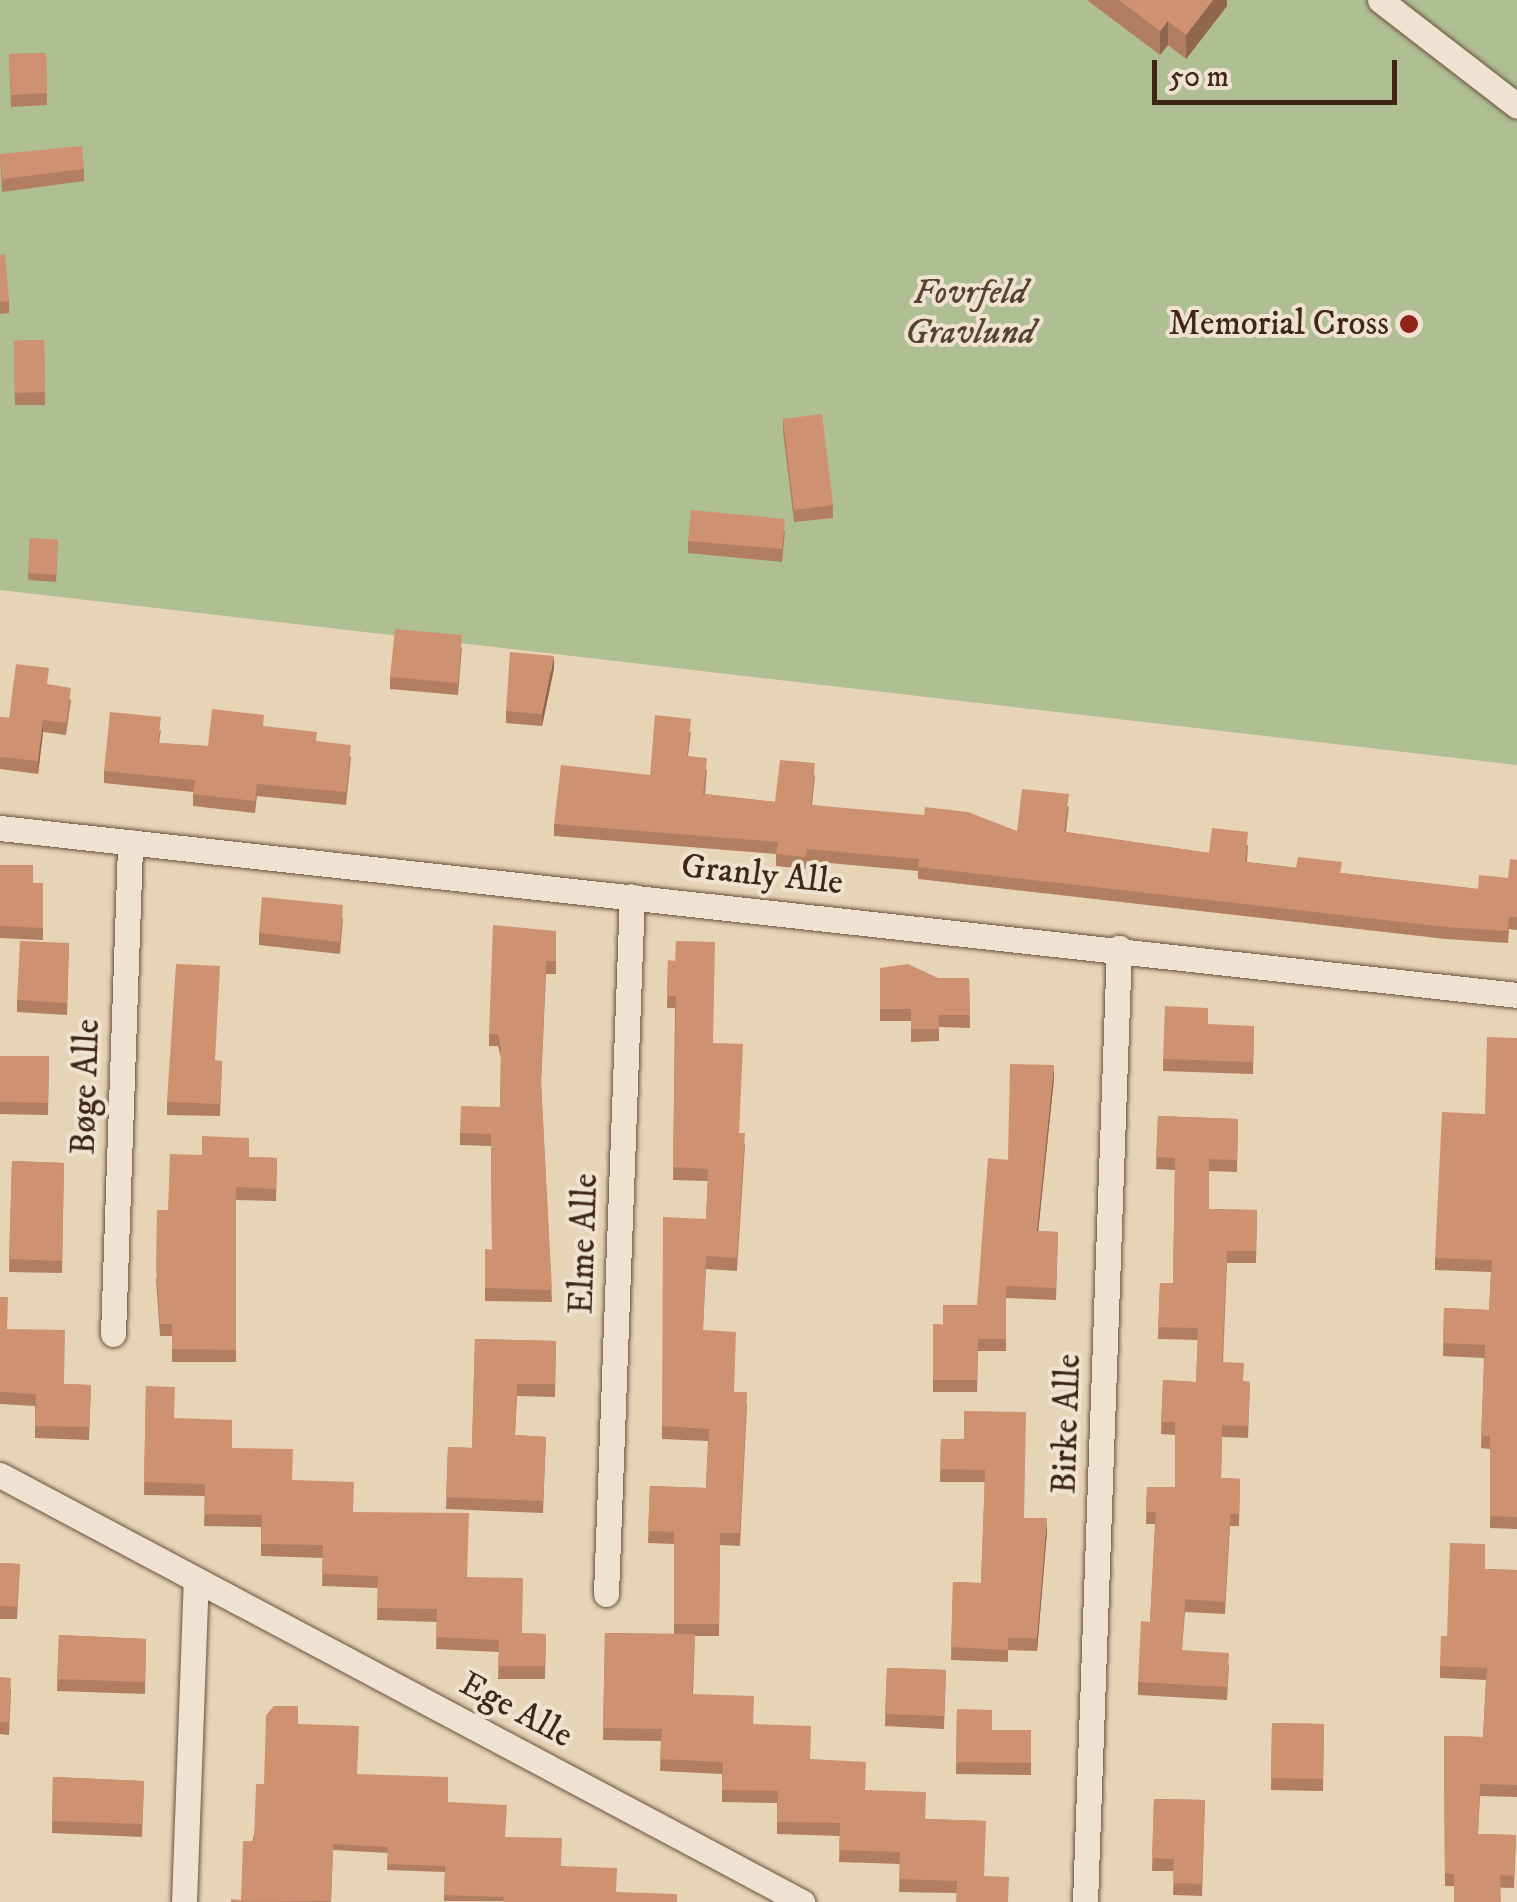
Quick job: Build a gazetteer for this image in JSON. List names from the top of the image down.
{
  "streets": {
    "street": [
      "Granly Alle",
      "Bøge Alle",
      "Elme Alle",
      "Birke Alle",
      "Ege Alle"
    ]
  },
  "crossings": [
    ["Granly Alle", "Bøge Alle"],
    ["Granly Alle", "Elme Alle"],
    ["Granly Alle", "Birke Alle"]
  ],
  "parks": ["Fovrfeld Gravlund"],
  "places": ["Memorial Cross"],
  "scale_bar": "50 m"
}
